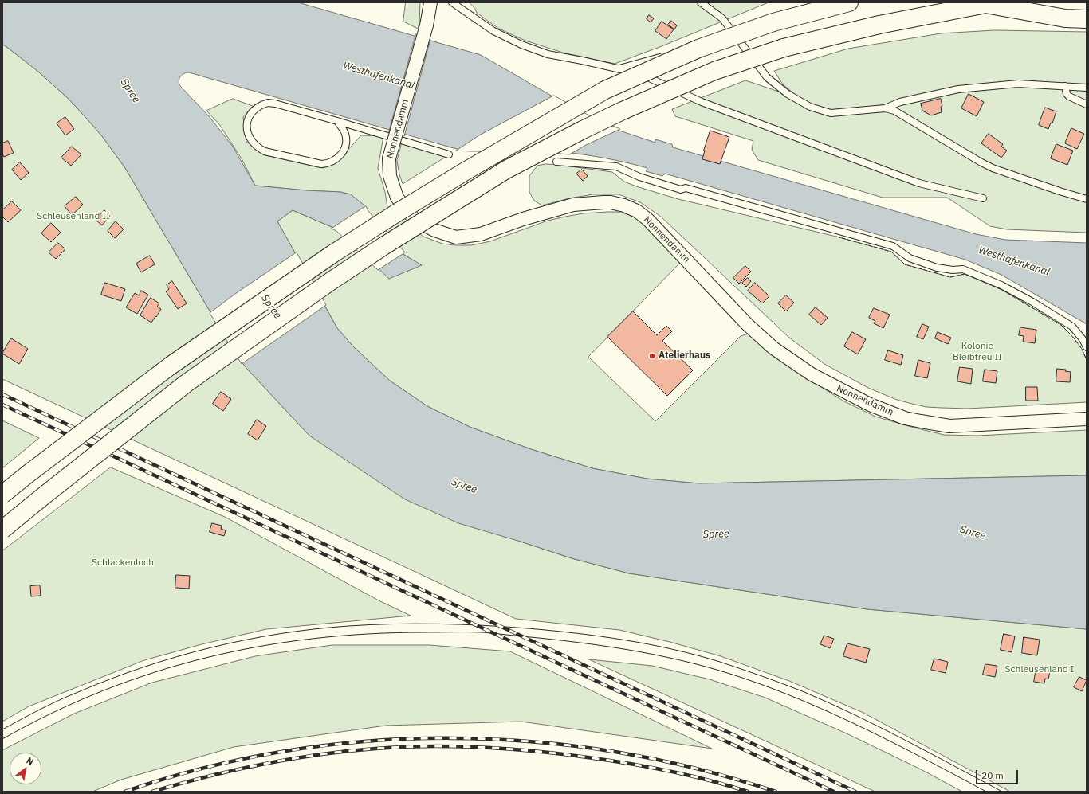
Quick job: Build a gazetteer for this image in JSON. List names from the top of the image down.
{
  "streets": {
    "street": ["Nonnendamm"]
  },
  "water": ["Westhafenkanal", "Spree"],
  "parks": [
    "Schleusenland II",
    "Kolonie Bleibtreu II",
    "Schlackenloch",
    "Schleusenland I"
  ],
  "places": ["Atelierhaus"],
  "scale_bar": "20 m",
  "north": "top right"
}
